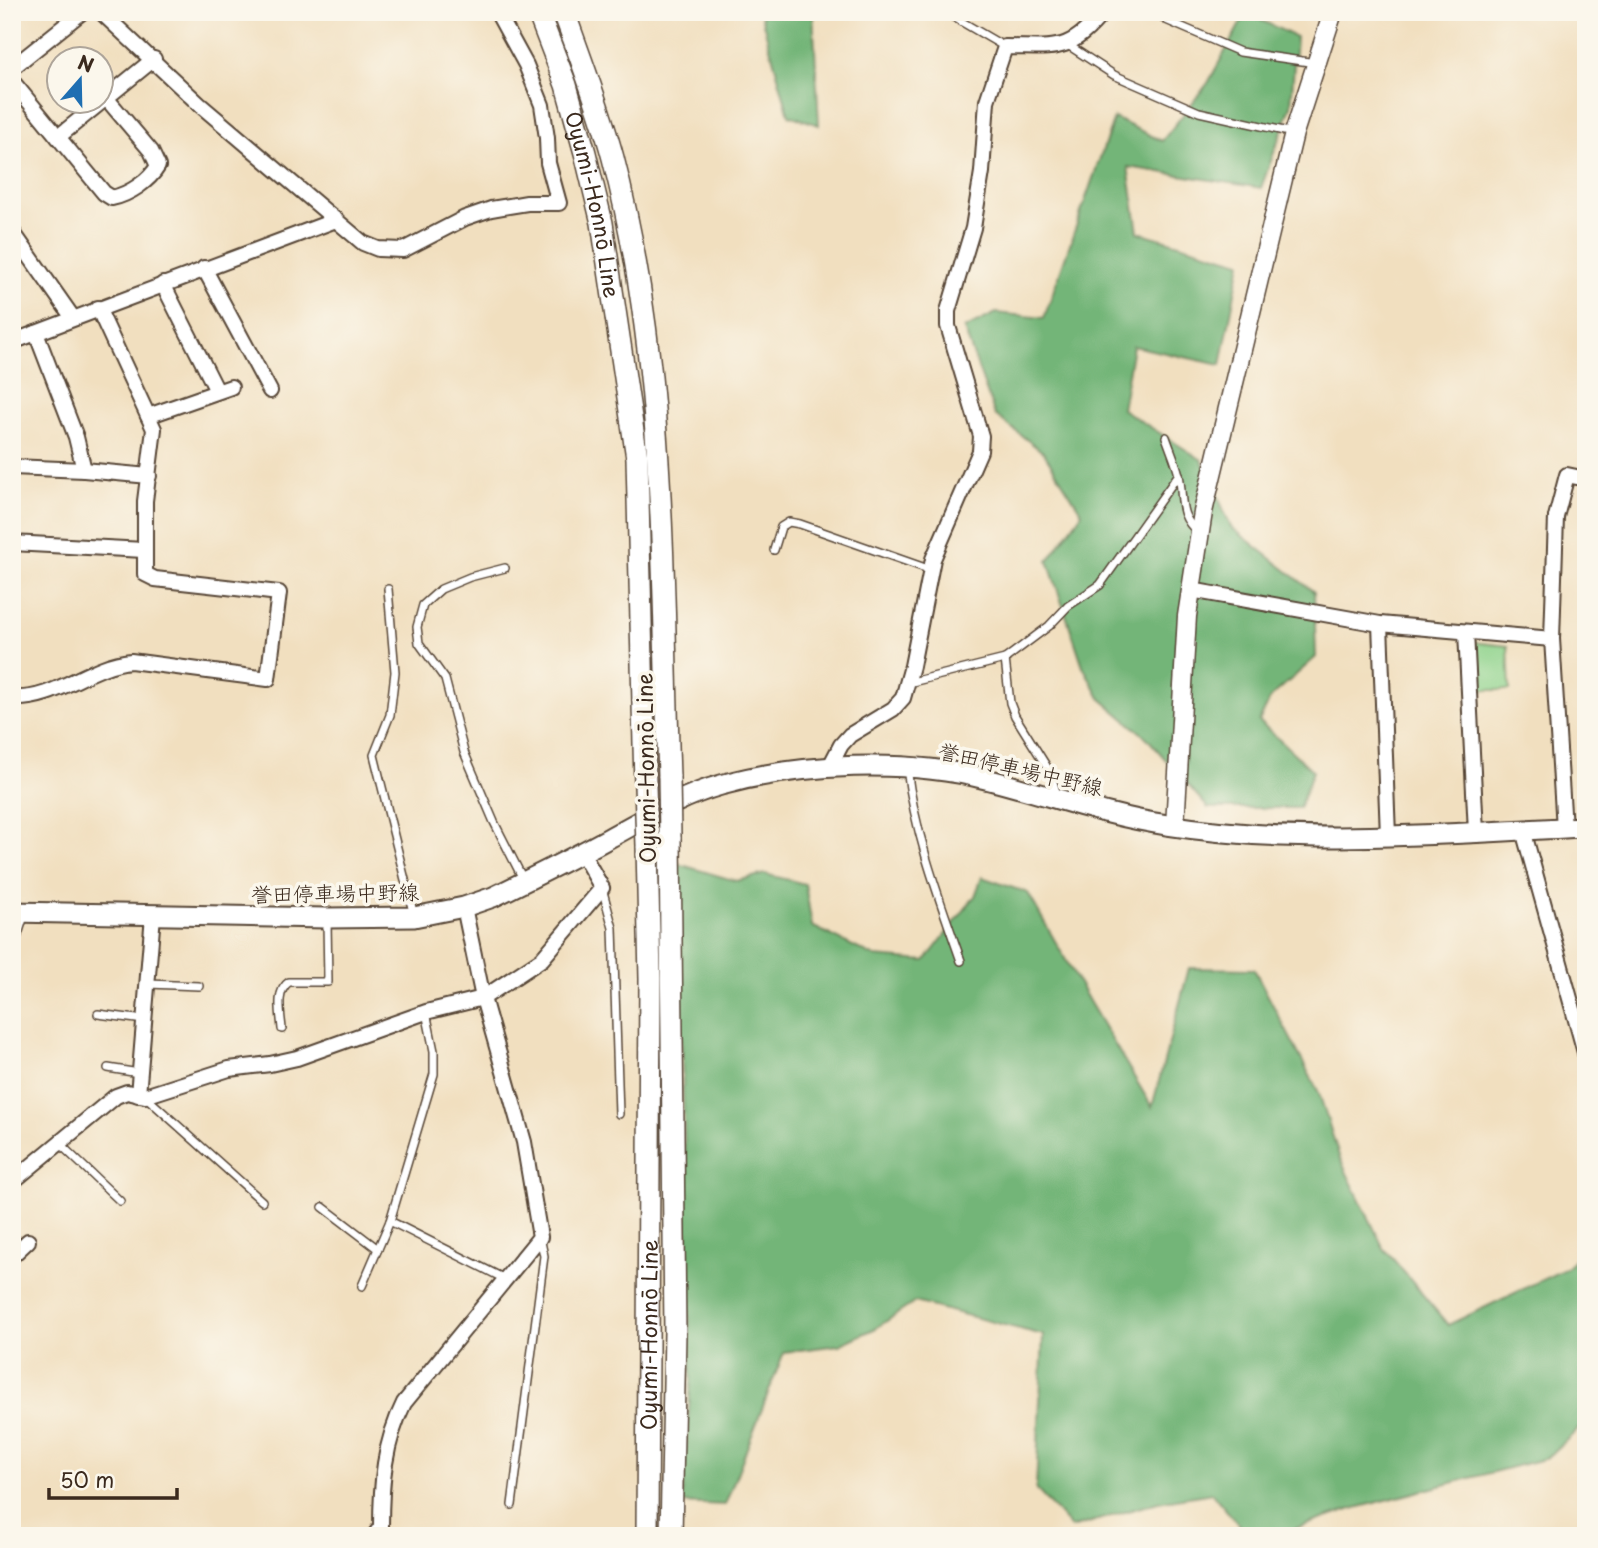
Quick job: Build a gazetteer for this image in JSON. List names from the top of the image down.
{
  "streets": {
    "main road": ["Oyumi-Honnō Line", "誉田停車場中野線"]
  },
  "scale_bar": "50 m",
  "north": "top"
}
